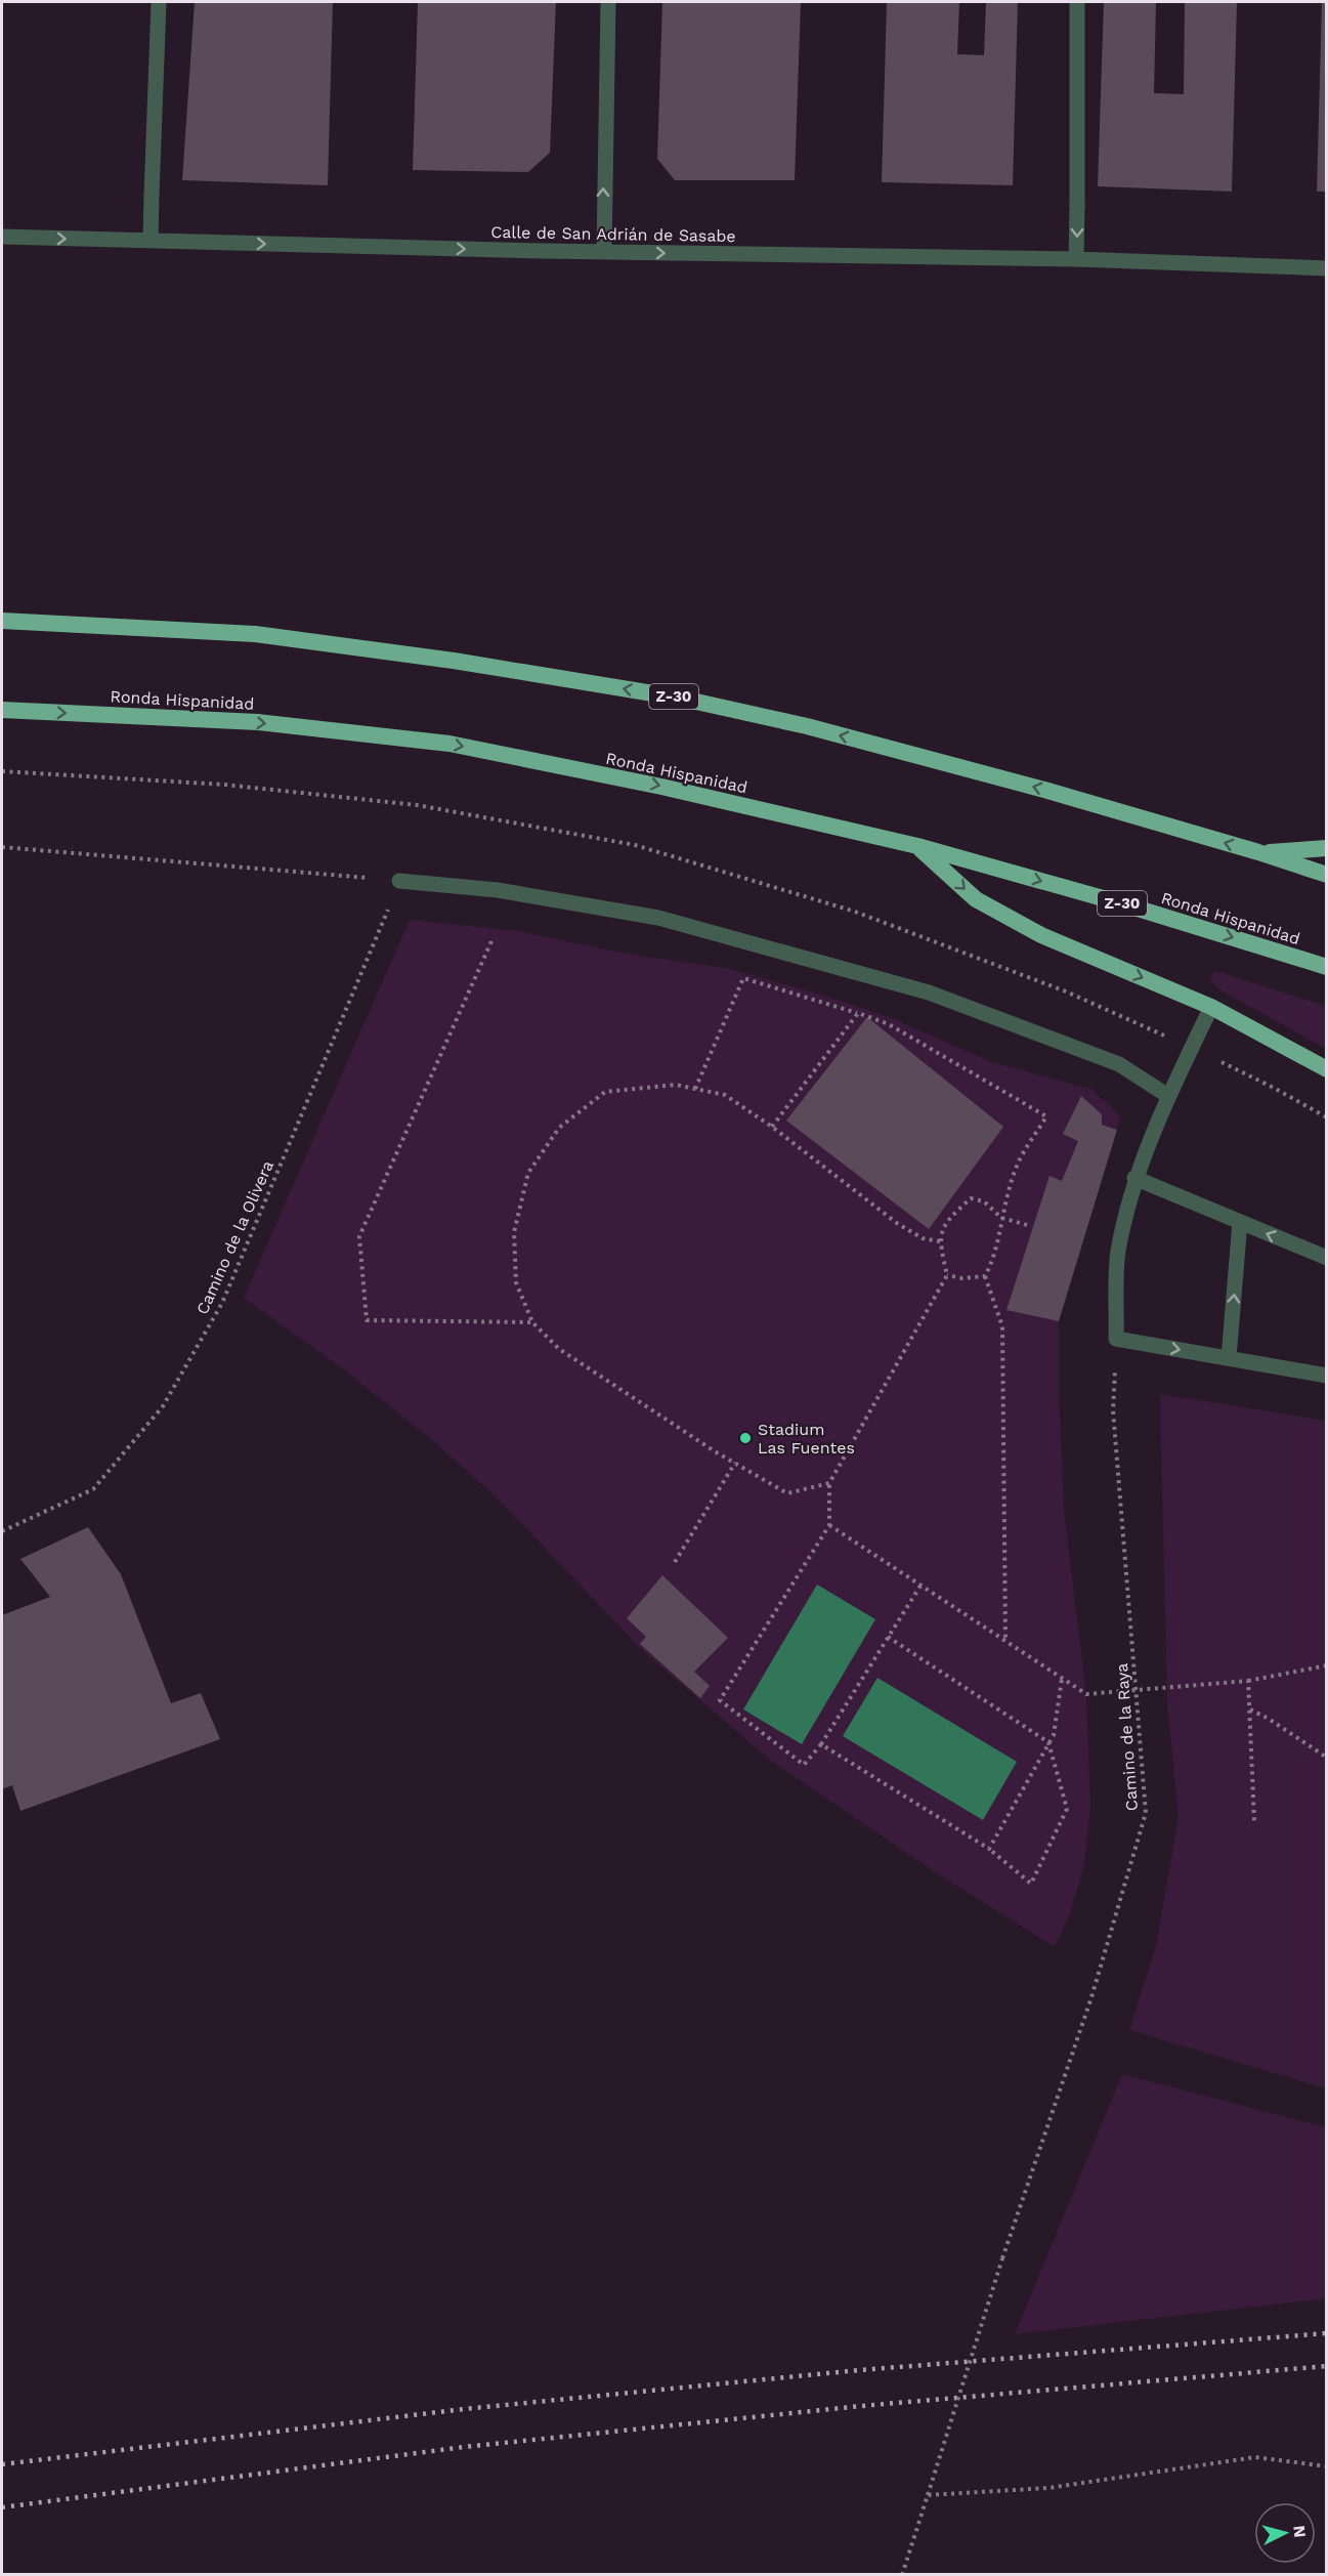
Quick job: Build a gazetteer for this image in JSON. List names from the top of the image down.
{
  "streets": {
    "highway": ["Z-30", "Ronda Hispanidad"],
    "street": ["Calle de San Adrián de Sasabe"],
    "path": ["Camino de la Olivera", "Camino de la Raya"]
  },
  "one_way": ["Calle de San Adrián de Sasabe"],
  "places": ["Stadium Las Fuentes"],
  "north": "right"
}
